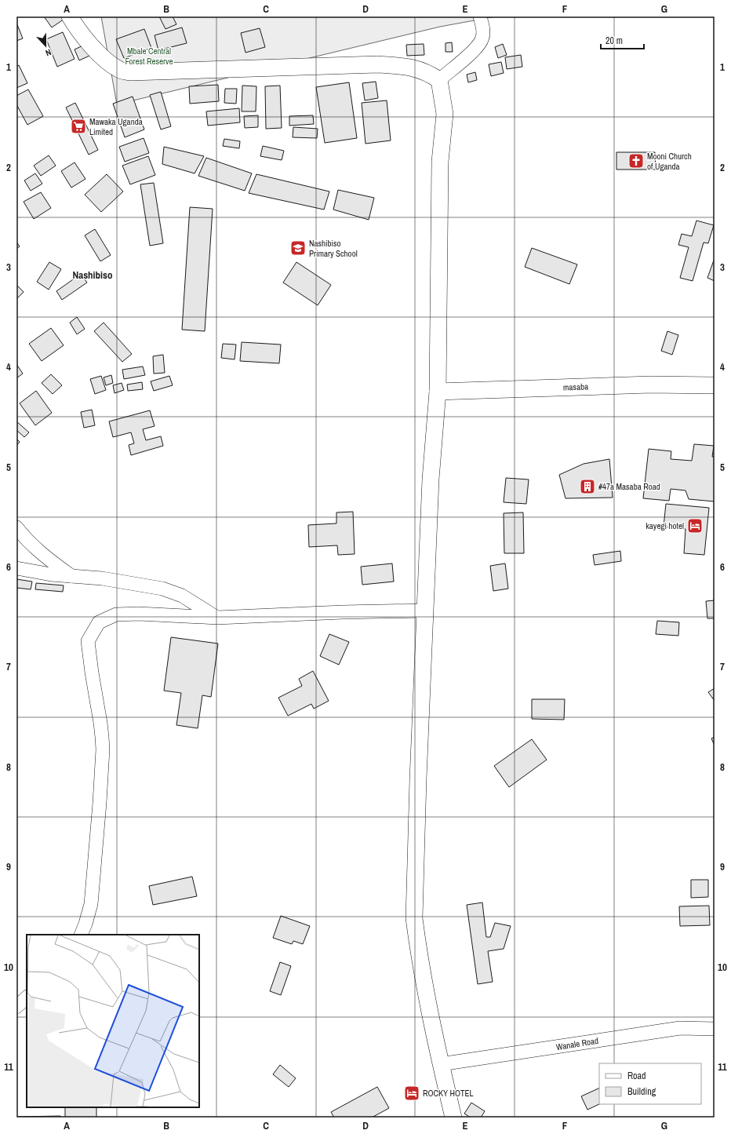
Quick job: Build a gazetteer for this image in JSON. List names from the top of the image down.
{
  "streets": {
    "street": ["masaba", "Wanale Road"]
  },
  "districts": ["Nashibiso"],
  "parks": ["Mbale Central Forest Reserve"],
  "places": {
    "supermarket": ["Mawaka Uganda Limited"],
    "church": ["Mooni Church of Uganda"],
    "school or university": ["Nashibiso Primary School"],
    "building": ["#47a Masaba Road"],
    "hotel": ["kayegi hotel", "ROCKY HOTEL"]
  },
  "legend": ["Road", "Building"],
  "scale_bar": "20 m",
  "north": "bottom",
  "grid": {
    "columns": [
      "A",
      "B",
      "C",
      "D",
      "E",
      "F",
      "G"
    ],
    "rows": [
      "1",
      "2",
      "3",
      "4",
      "5",
      "6",
      "7",
      "8",
      "9",
      "10",
      "11"
    ]
  }
}
